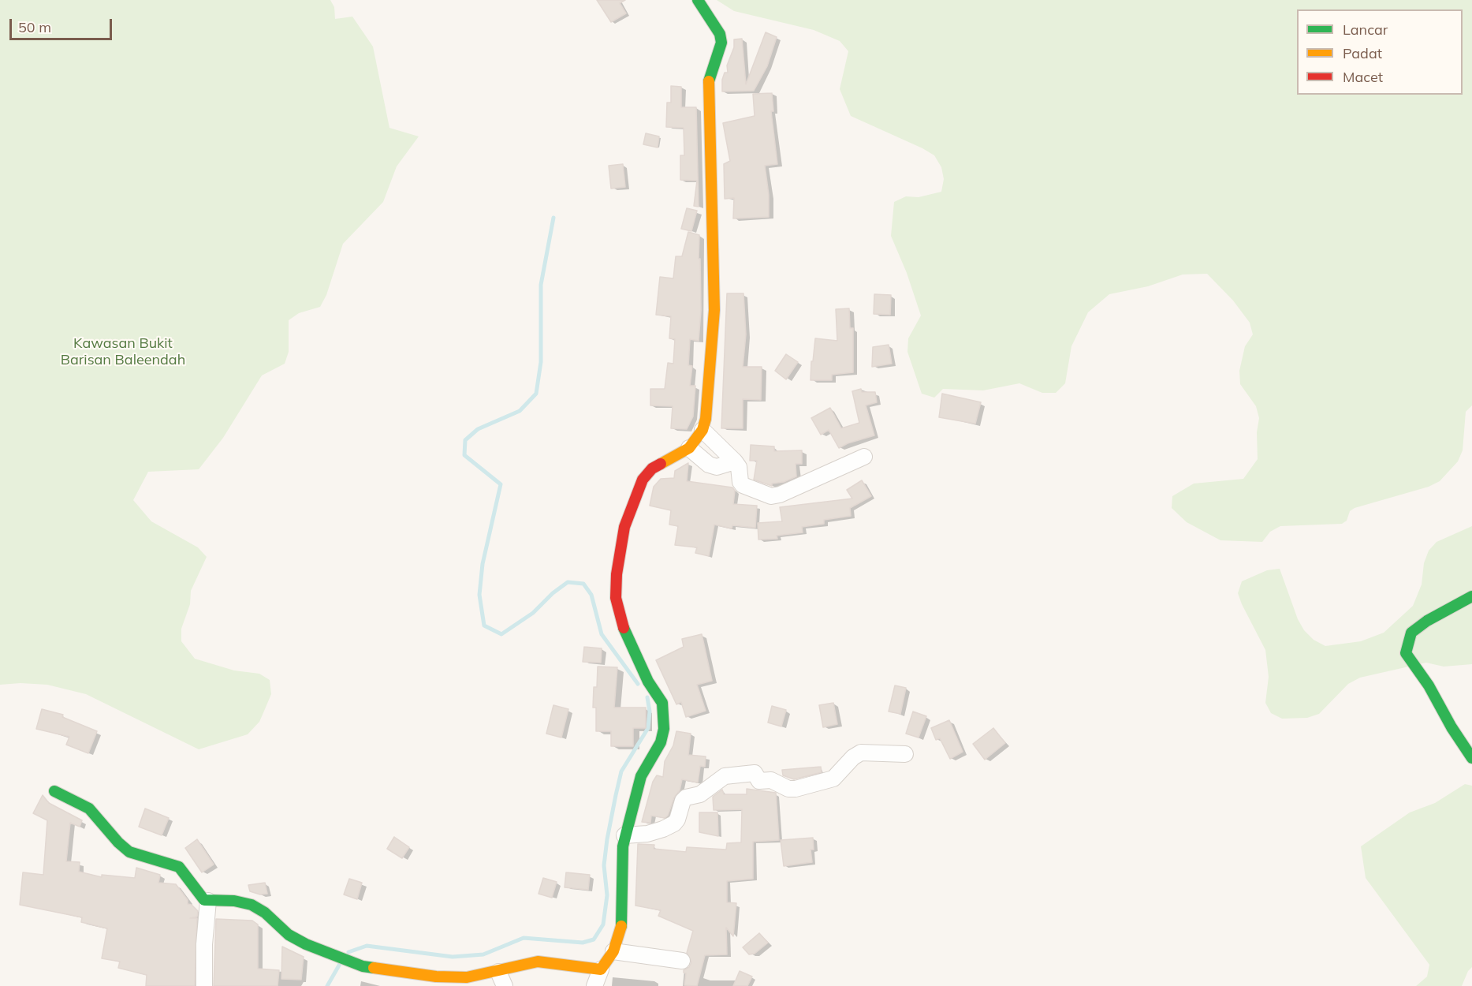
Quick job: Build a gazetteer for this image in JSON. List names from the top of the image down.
{
  "parks": ["Kawasan Bukit Barisan Baleendah"],
  "legend": ["Lancar", "Padat", "Macet"],
  "scale_bar": "50 m"
}
